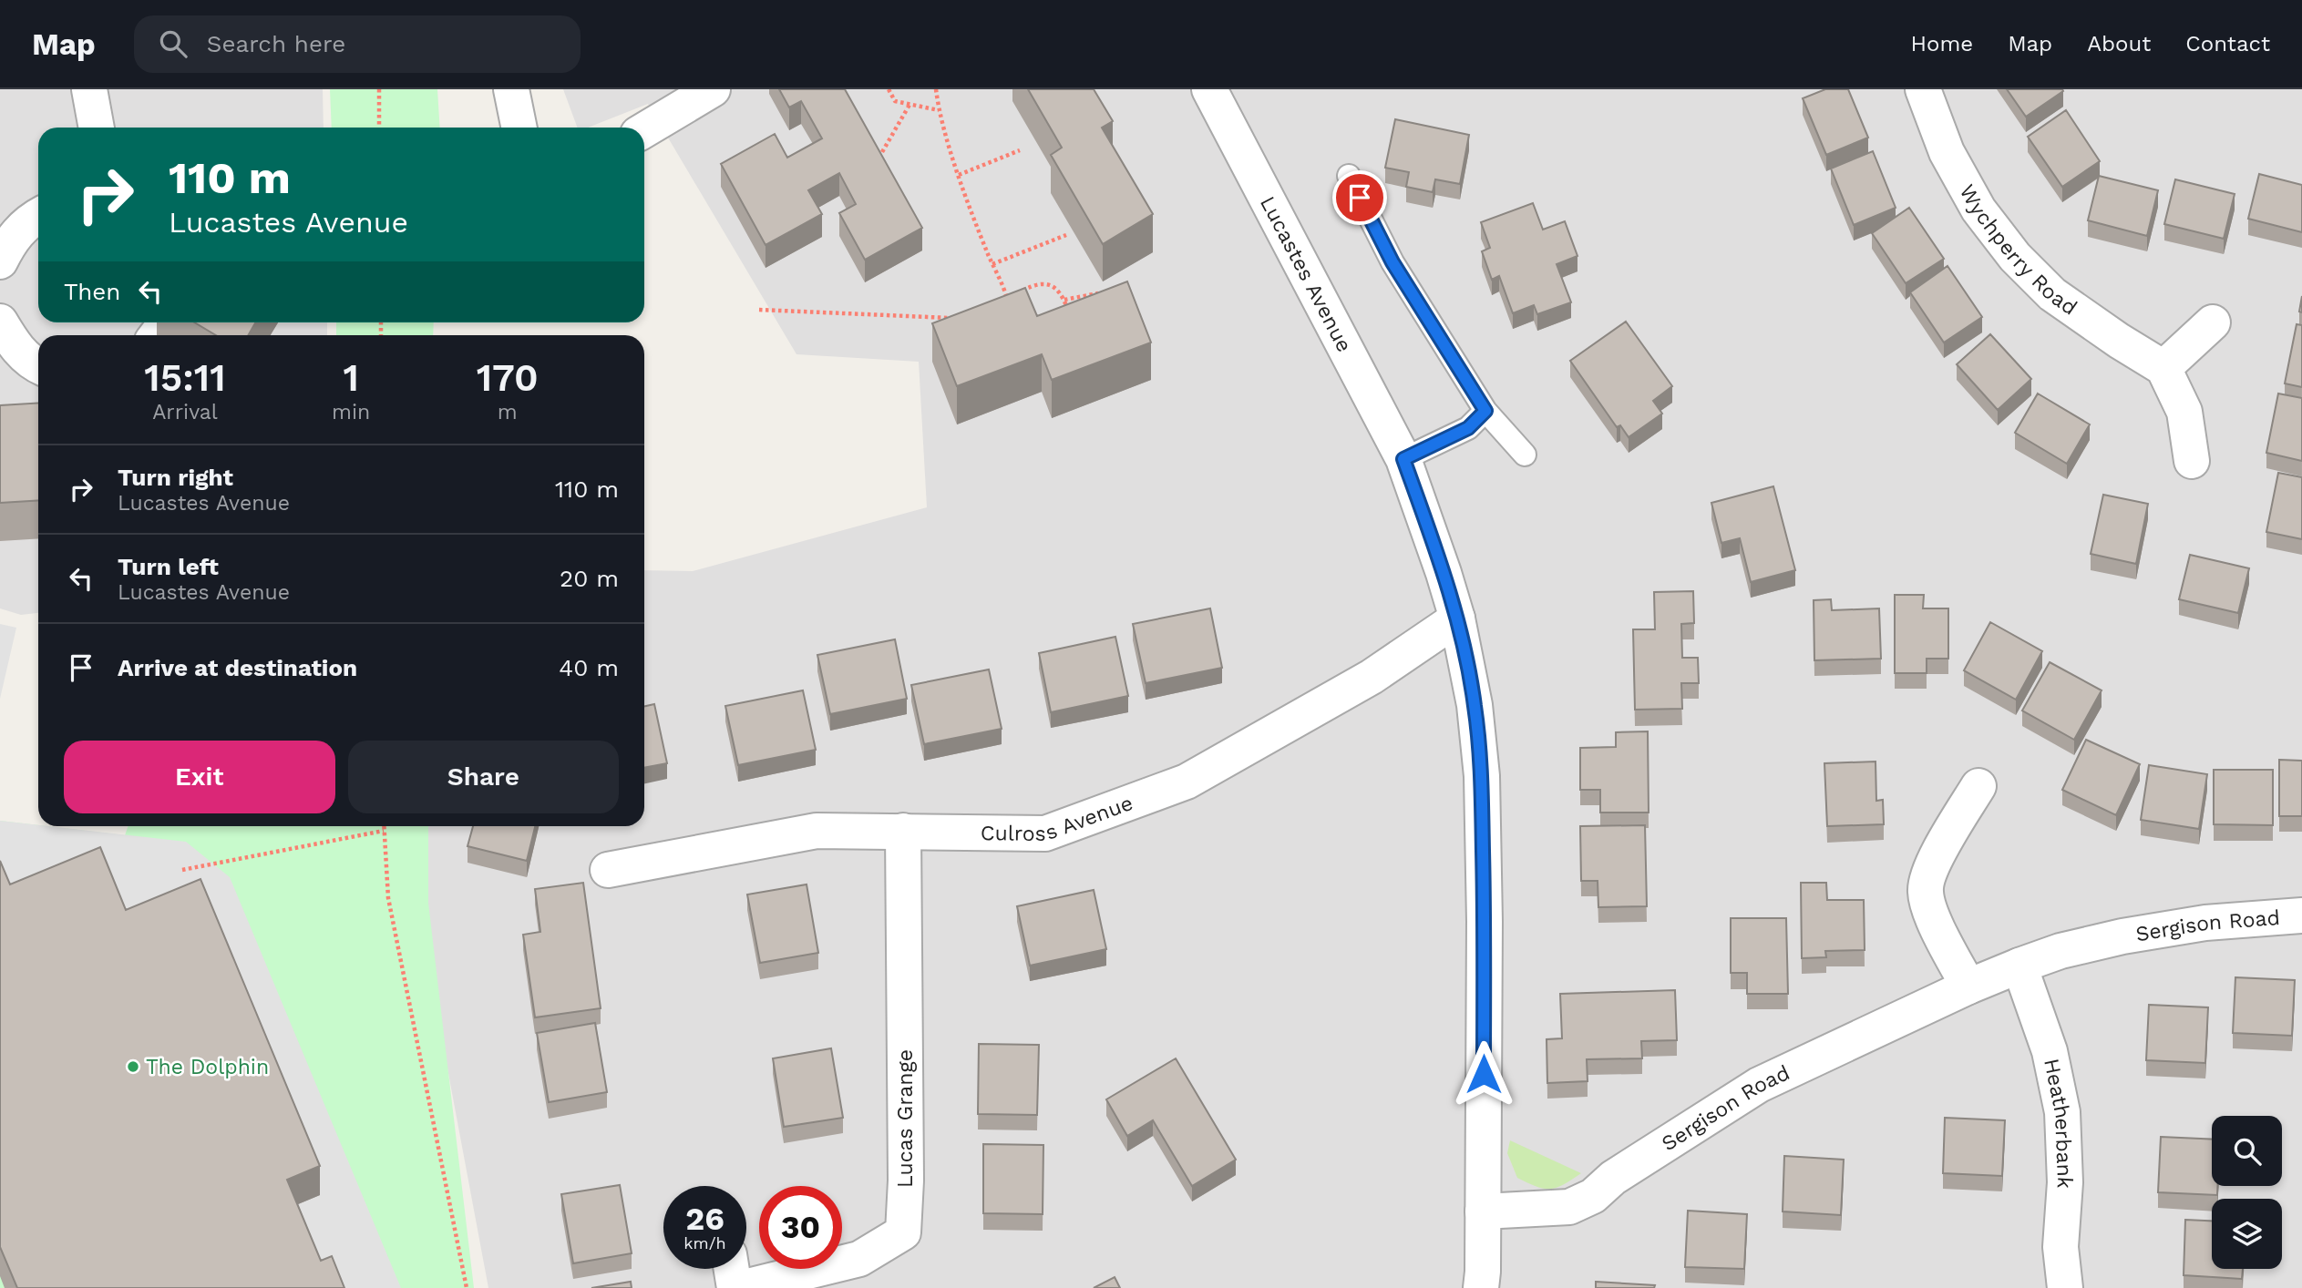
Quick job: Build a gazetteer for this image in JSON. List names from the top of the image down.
{
  "streets": {
    "street": [
      "Wychperry Road",
      "Lucastes Avenue",
      "Culross Avenue",
      "Sergison Road",
      "Lucas Grange",
      "Heatherbank"
    ]
  },
  "crossings": [
    ["Lucastes Avenue", "Culross Avenue"],
    ["Lucastes Avenue", "Sergison Road"],
    ["Culross Avenue", "Lucas Grange"],
    ["Sergison Road", "Heatherbank"]
  ],
  "places": ["The Dolphin"],
  "page": {
    "header": "Map",
    "search": "Search here",
    "nav": [
      "Home",
      "Map",
      "About",
      "Contact"
    ],
    "turn": ["110 m", "Lucastes Avenue"],
    "then": "Then",
    "eta": [
      "15:11",
      "Arrival",
      "1",
      "min",
      "170",
      "m"
    ],
    "list": [
      {
        "name": "Turn right",
        "note": "Lucastes Avenue",
        "value": "110 m"
      },
      {
        "name": "Turn left",
        "note": "Lucastes Avenue",
        "value": "20 m"
      },
      {
        "name": "Arrive at destination",
        "value": "40 m"
      }
    ],
    "buttons": ["Exit", "Share"],
    "speed": "26 km/h",
    "limit": "30"
  }
}
